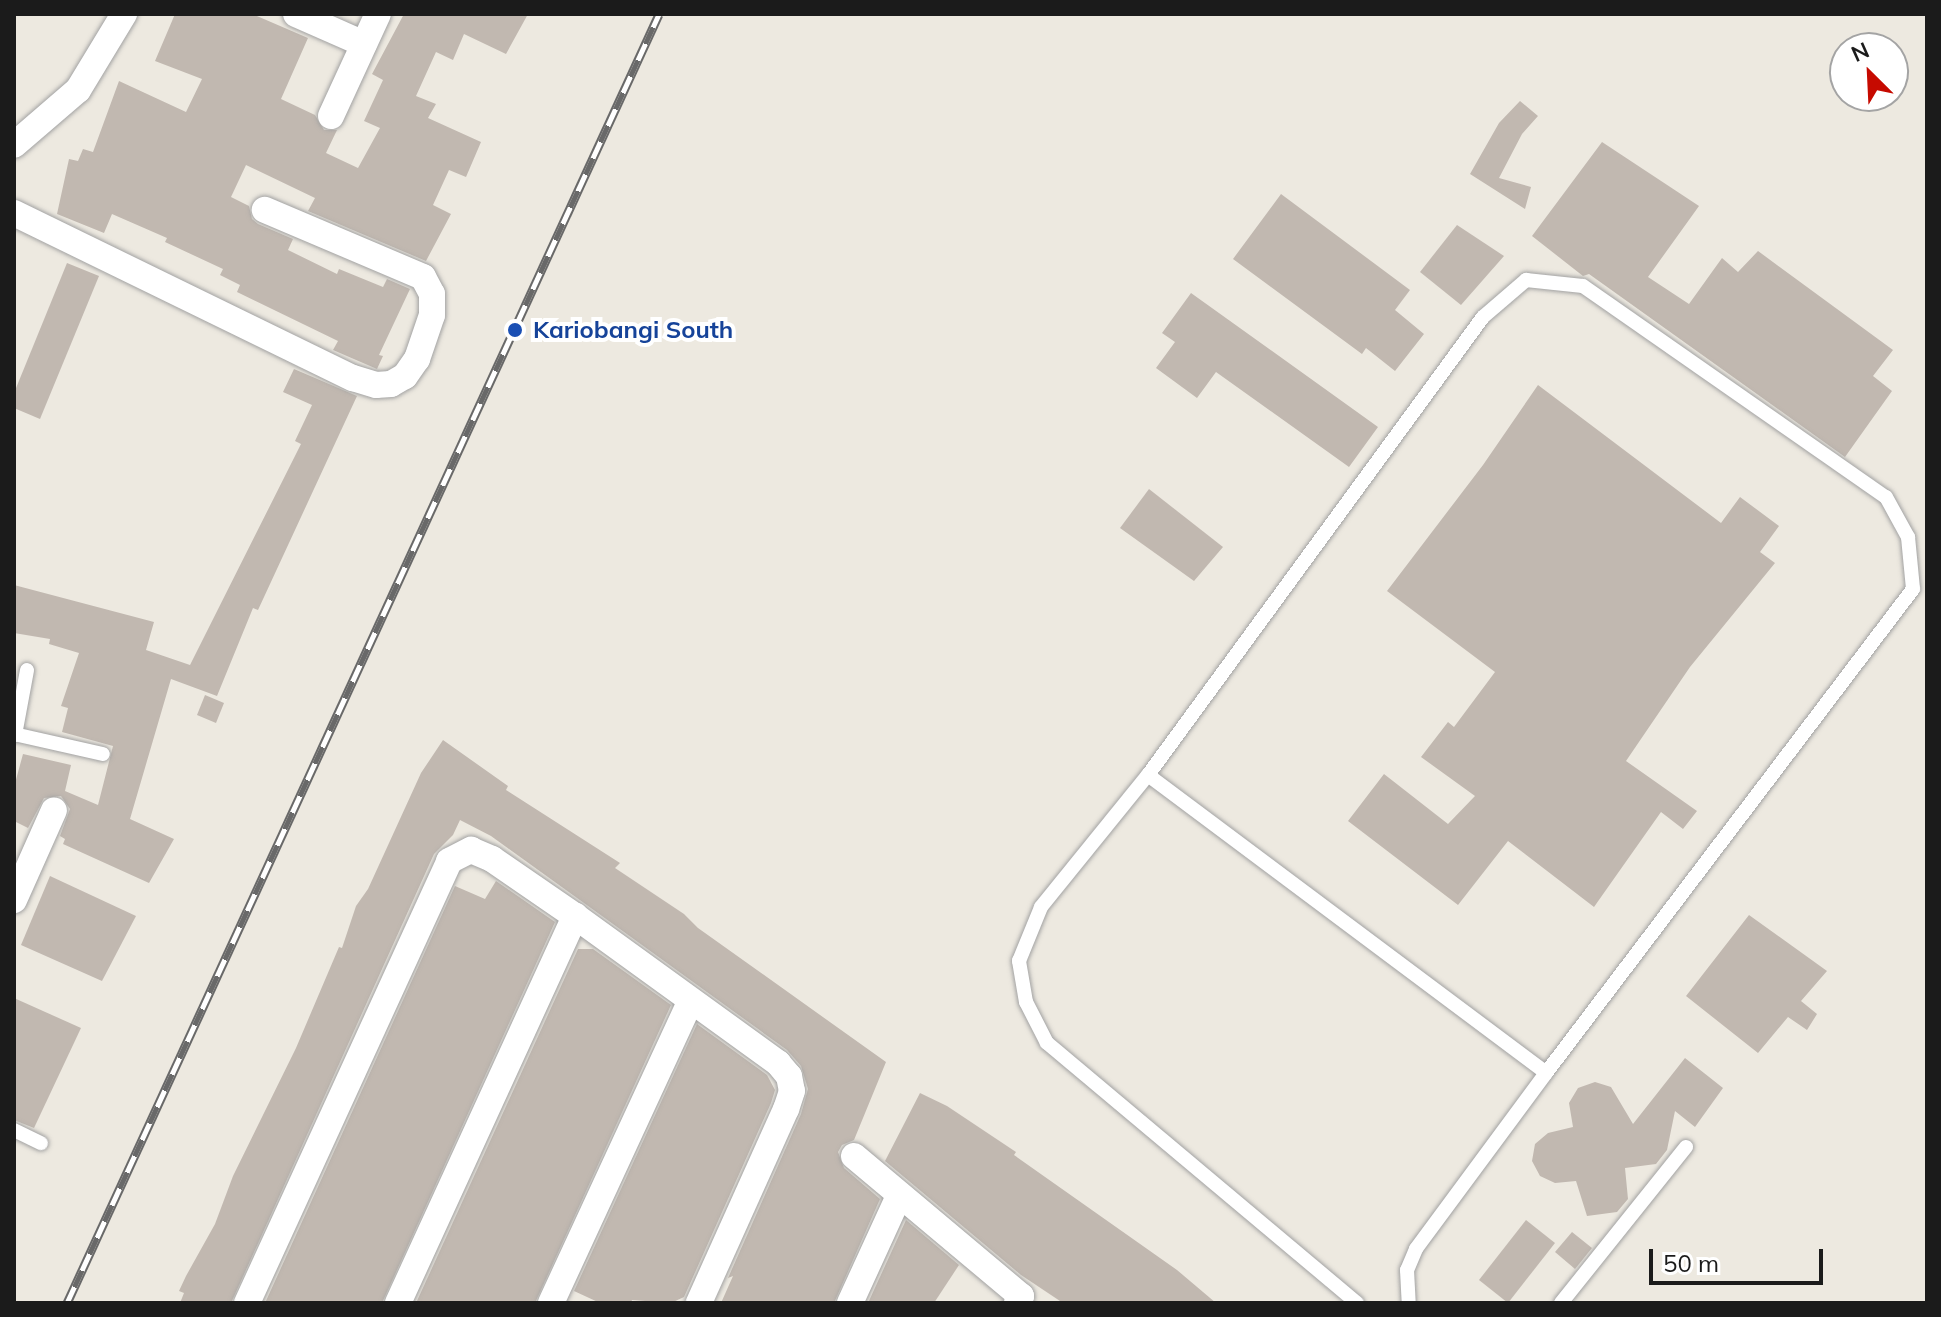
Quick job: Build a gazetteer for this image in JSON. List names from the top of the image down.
{
  "places": ["Kariobangi South"],
  "scale_bar": "50 m",
  "north": "top left"
}
